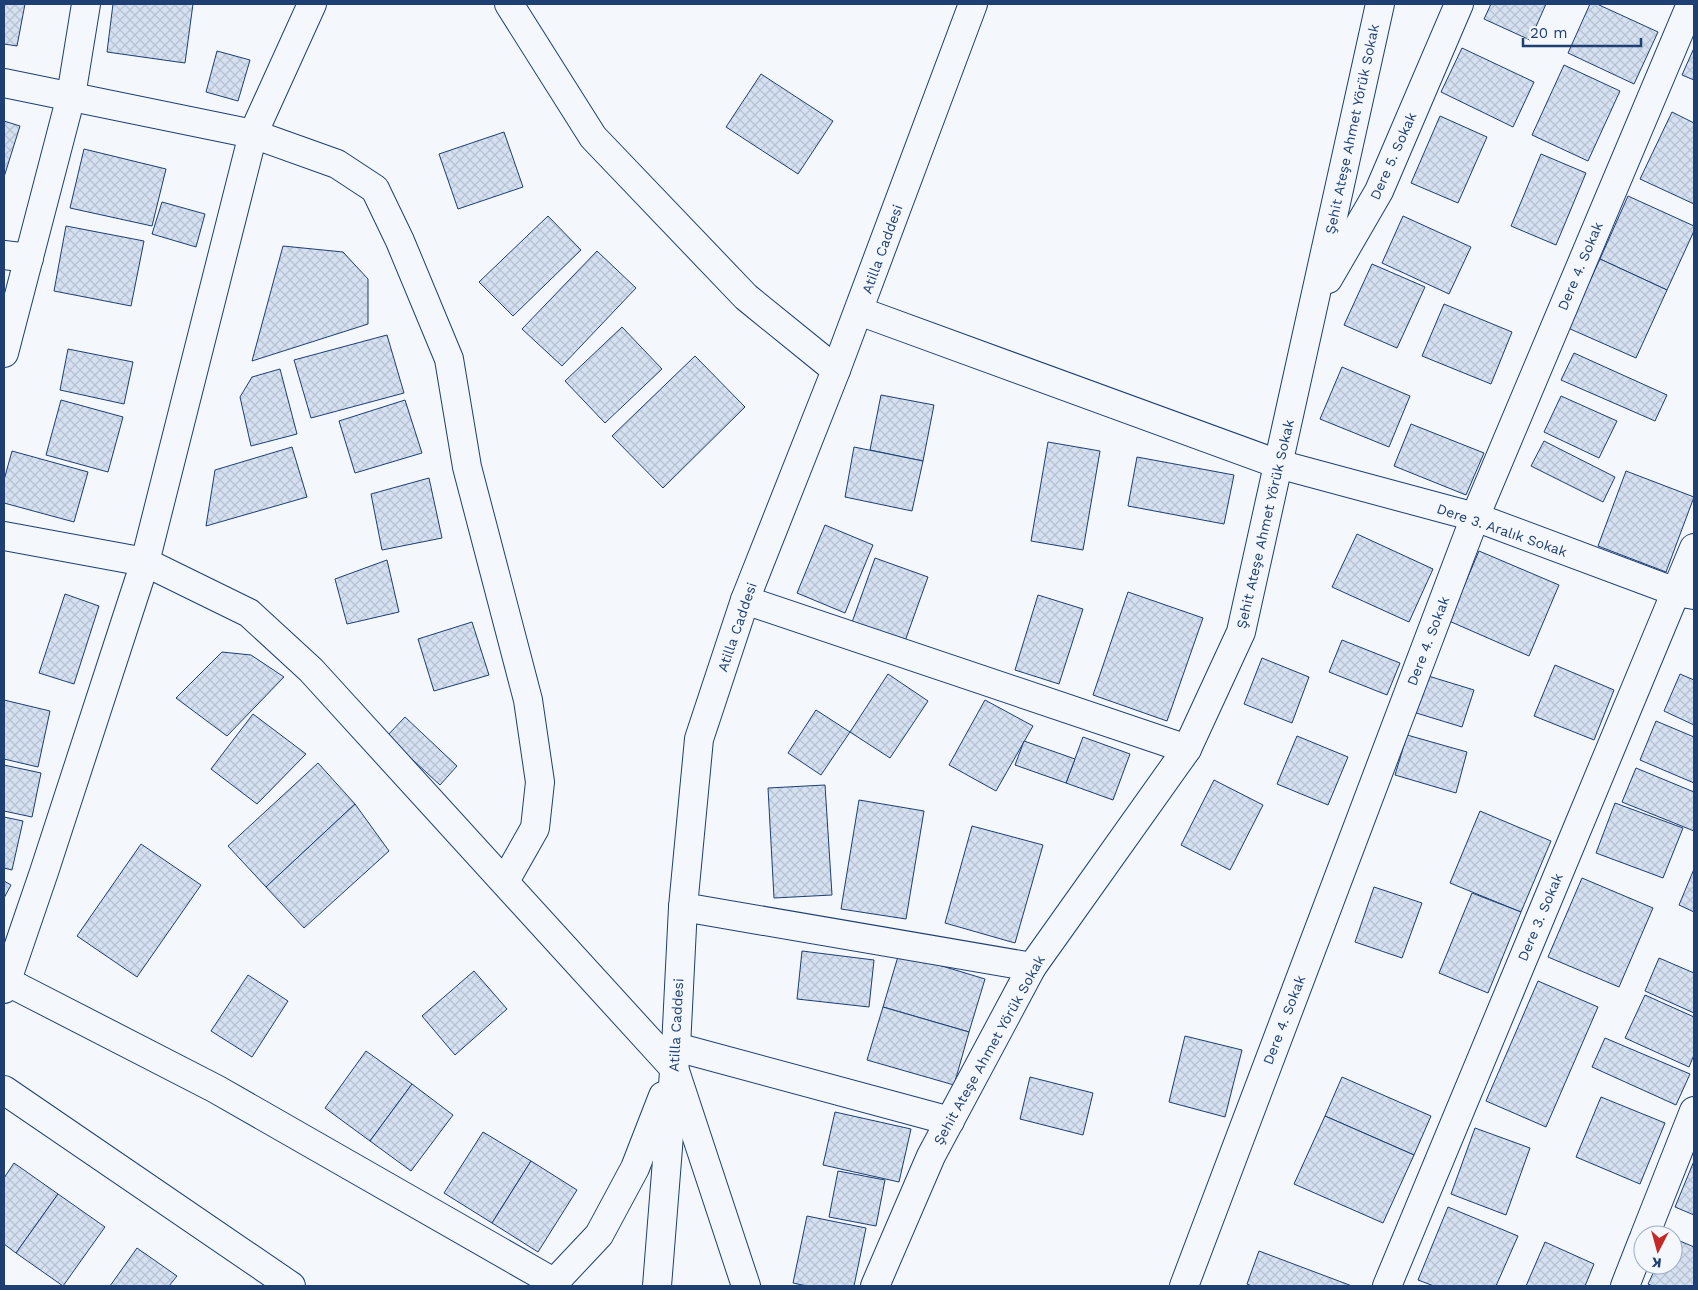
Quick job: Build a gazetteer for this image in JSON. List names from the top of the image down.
{
  "streets": {
    "street": [
      "Şehit Ateşe Ahmet Yörük Sokak",
      "Dere 5. Sokak",
      "Atilla Caddesi",
      "Dere 4. Sokak",
      "Dere 3. Aralık Sokak",
      "Dere 3. Sokak"
    ]
  },
  "crossings": [
    ["Şehit Ateşe Ahmet Yörük Sokak", "Dere 5. Sokak"],
    ["Şehit Ateşe Ahmet Yörük Sokak", "Dere 3. Aralık Sokak"],
    ["Atilla Caddesi", "Dere 3. Aralık Sokak"],
    ["Dere 4. Sokak", "Dere 3. Aralık Sokak"],
    ["Dere 3. Aralık Sokak", "Dere 3. Sokak"]
  ],
  "scale_bar": "20 m",
  "north": "bottom"
}
